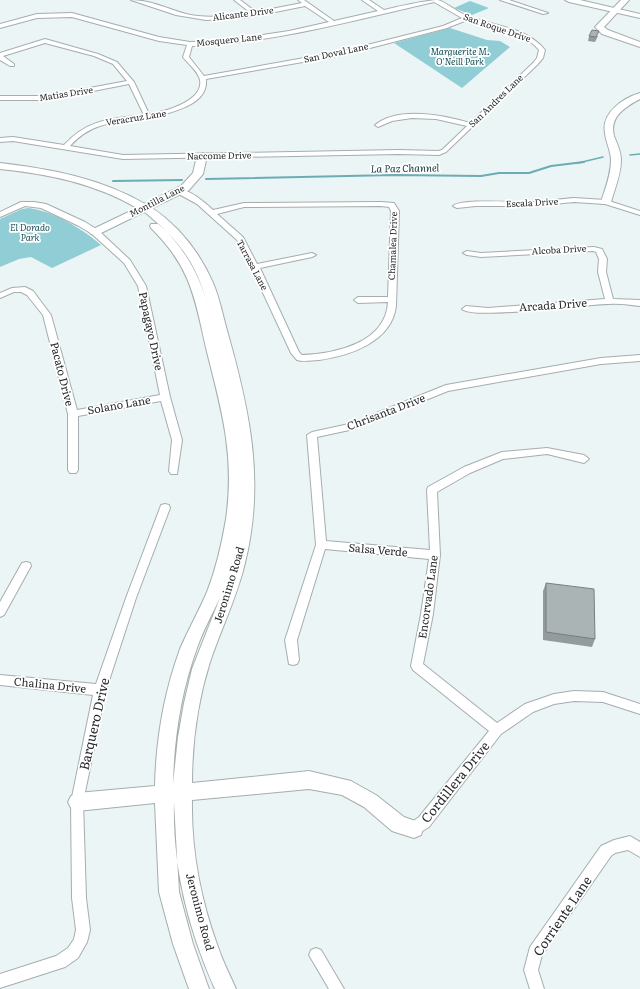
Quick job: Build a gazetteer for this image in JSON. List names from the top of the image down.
{
  "streets": {
    "main road": ["Montilla Lane", "Jeronimo Road", "Cordillera Drive"],
    "street": [
      "Alicante Drive",
      "San Roque Drive",
      "Mosquero Lane",
      "San Doval Lane",
      "Matias Drive",
      "San Andres Lane",
      "Veracruz Lane",
      "Naccome Drive",
      "Escala Drive",
      "Chamalea Drive",
      "Alcoba Drive",
      "Tarrasa Lane",
      "Arcada Drive",
      "Papagayo Drive",
      "Pacato Drive",
      "Solano Lane",
      "Chrisanta Drive",
      "Salsa Verde",
      "Encorvado Lane",
      "Chalina Drive",
      "Barquero Drive",
      "Corriente Lane"
    ]
  },
  "crossings": [
    ["San Roque Drive", "Mosquero Lane"],
    ["San Roque Drive", "San Doval Lane"],
    ["San Roque Drive", "San Andres Lane"],
    ["San Doval Lane", "Veracruz Lane"],
    ["San Andres Lane", "Naccome Drive"],
    ["Veracruz Lane", "Naccome Drive"],
    ["Naccome Drive", "Montilla Lane"],
    ["Montilla Lane", "Tarrasa Lane"],
    ["Montilla Lane", "Papagayo Drive"],
    ["Montilla Lane", "Jeronimo Road"],
    ["Chamalea Drive", "Tarrasa Lane"],
    ["Alcoba Drive", "Arcada Drive"],
    ["Papagayo Drive", "Solano Lane"],
    ["Pacato Drive", "Solano Lane"],
    ["Chrisanta Drive", "Salsa Verde"],
    ["Salsa Verde", "Encorvado Lane"],
    ["Jeronimo Road", "Cordillera Drive"],
    ["Encorvado Lane", "Cordillera Drive"],
    ["Chalina Drive", "Barquero Drive"],
    ["Barquero Drive", "Cordillera Drive"]
  ],
  "water": ["La Paz Channel"],
  "parks": ["Marguerite M. O'Neill Park", "El Dorado Park"]
}
